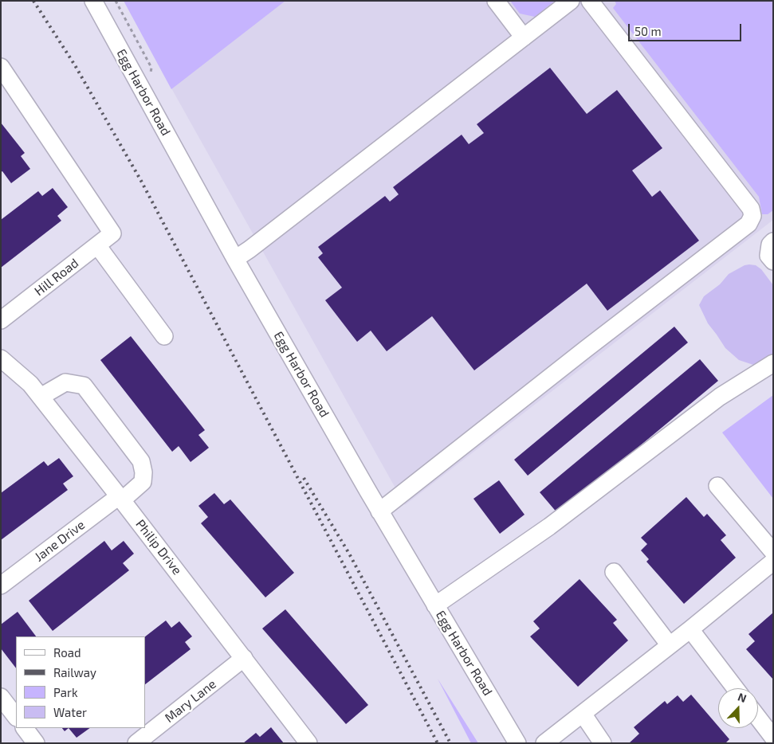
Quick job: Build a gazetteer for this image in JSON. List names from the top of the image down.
{
  "streets": {
    "street": [
      "Egg Harbor Road",
      "Hill Road",
      "Jane Drive",
      "Philip Drive",
      "Mary Lane"
    ]
  },
  "crossings": [
    ["Jane Drive", "Philip Drive"],
    ["Philip Drive", "Mary Lane"]
  ],
  "legend": [
    "Road",
    "Railway",
    "Park",
    "Water"
  ],
  "scale_bar": "50 m",
  "north": "top"
}
